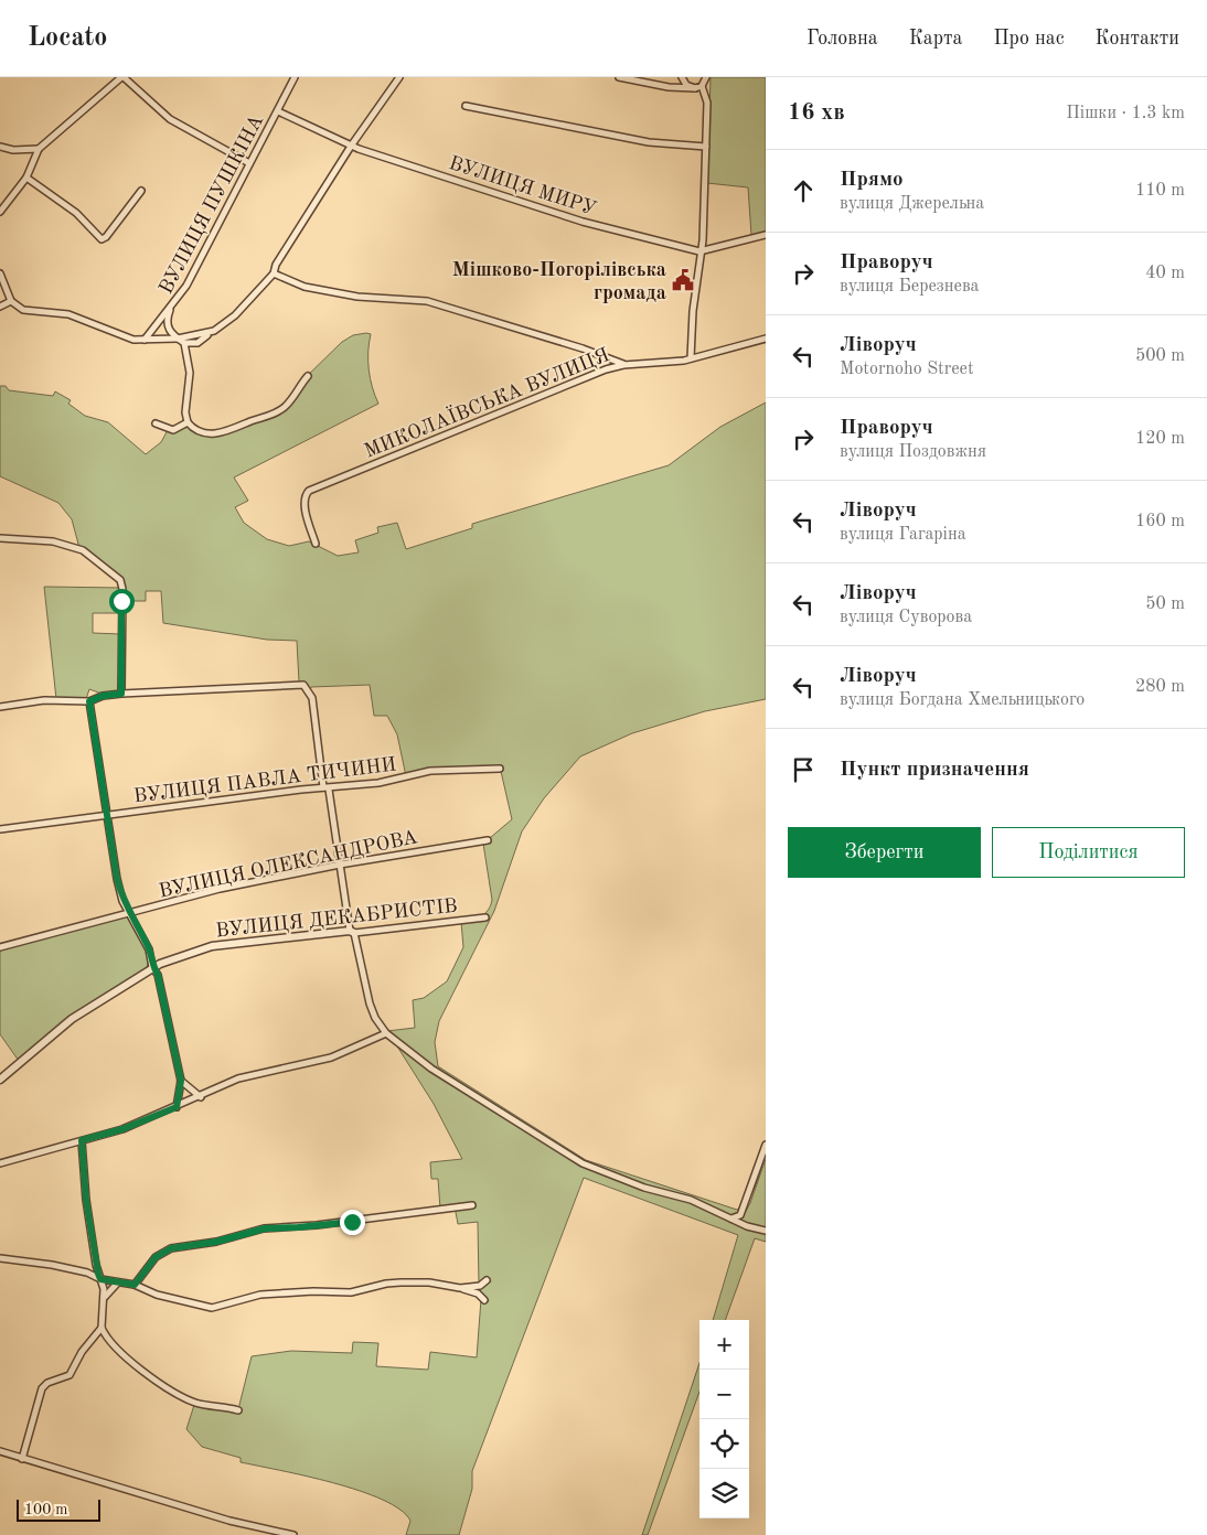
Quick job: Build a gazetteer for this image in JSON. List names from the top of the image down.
{
  "streets": {
    "street": [
      "ВУЛИЦЯ МИРУ",
      "ВУЛИЦЯ ПУШКІНА",
      "МИКОЛАЇВСЬКА ВУЛИЦЯ",
      "ВУЛИЦЯ ПАВЛА ТИЧИНИ",
      "ВУЛИЦЯ ОЛЕКСАНДРОВА",
      "ВУЛИЦЯ ДЕКАБРИСТІВ"
    ]
  },
  "crossings": [
    ["ВУЛИЦЯ МИРУ", "ВУЛИЦЯ ПУШКІНА"]
  ],
  "places": {
    "public building": ["Мішково-Погорілівська громада"]
  },
  "scale_bar": "100 m",
  "page": {
    "header": "Locato",
    "nav": [
      "Головна",
      "Карта",
      "Про нас",
      "Контакти"
    ],
    "heading": ["16 хв", "Пішки · 1.3 km"],
    "list": [
      ["Прямо", "вулиця Джерельна", "110 m"],
      ["Праворуч", "вулиця Березнева", "40 m"],
      ["Ліворуч", "Motornoho Street", "500 m"],
      ["Праворуч", "вулиця Поздовжня", "120 m"],
      ["Ліворуч", "вулиця Гагаріна", "160 m"],
      ["Ліворуч", "вулиця Суворова", "50 m"],
      ["Ліворуч", "вулиця Богдана Хмельницького", "280 m"],
      "Пункт призначення"
    ],
    "buttons": ["Зберегти", "Поділитися"],
    "map_buttons": ["+", "−"],
    "scale": "100 m"
  }
}
